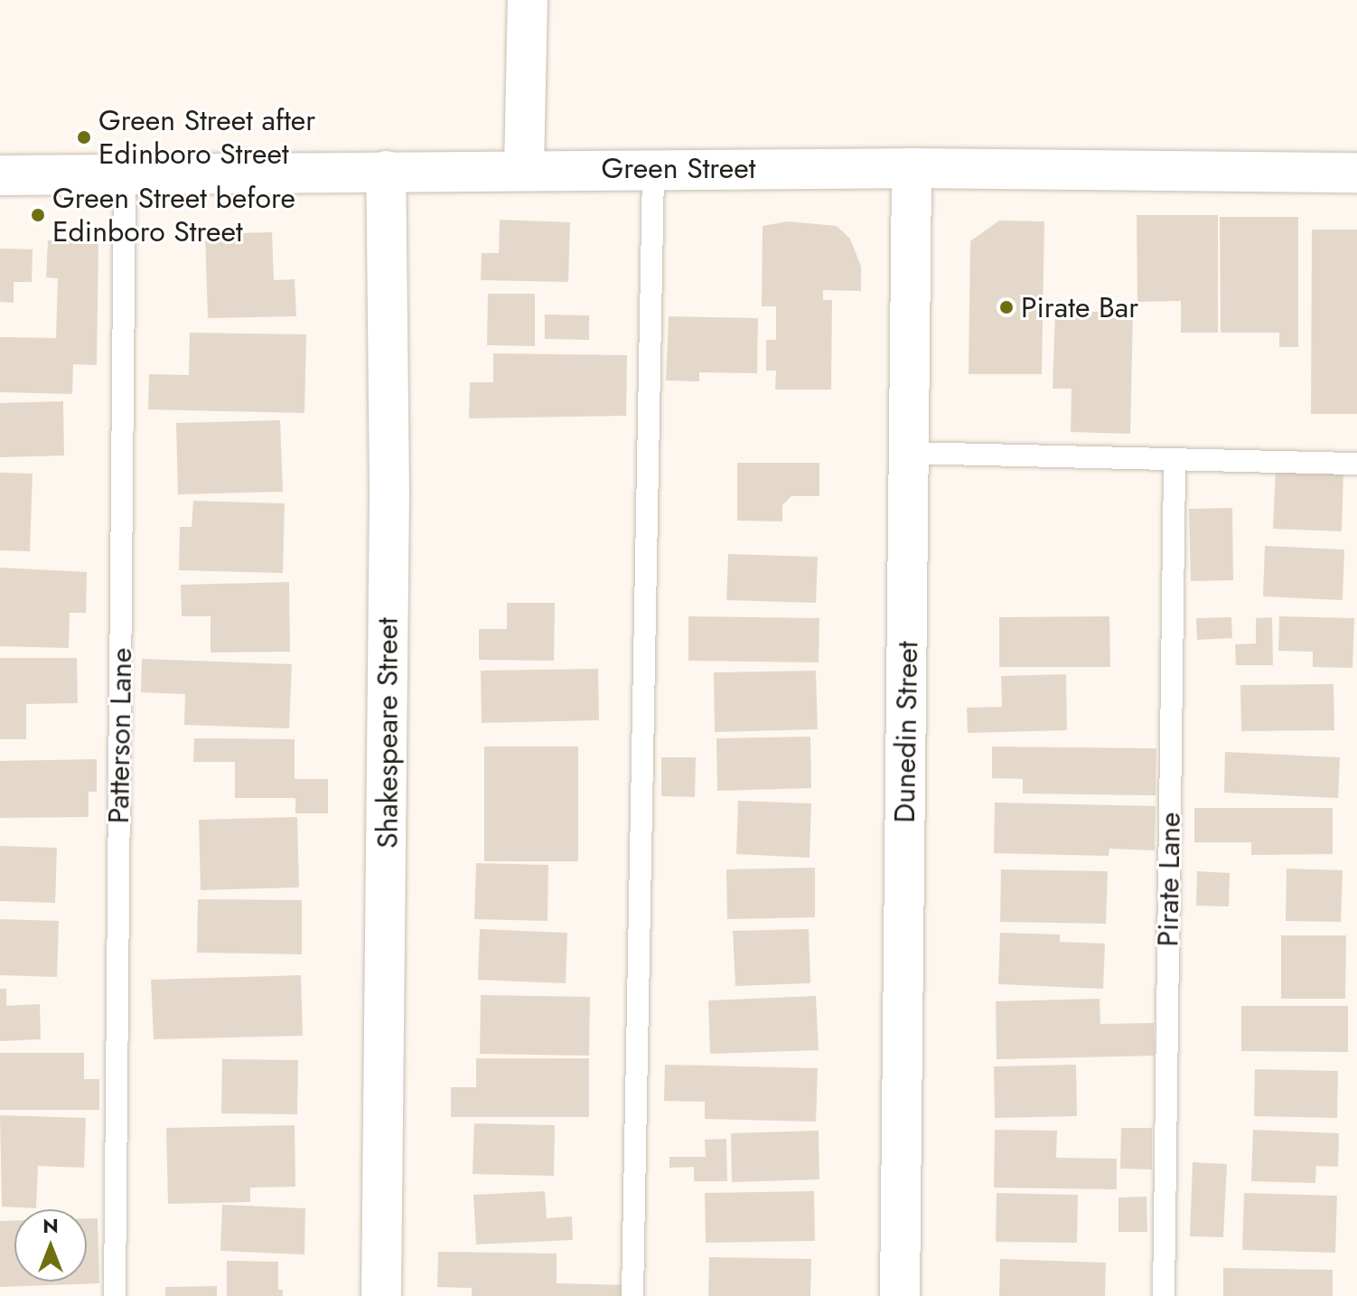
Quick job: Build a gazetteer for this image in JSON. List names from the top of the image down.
{
  "streets": {
    "street": ["Green Street", "Dunedin Street", "Shakespeare Street"],
    "lane": ["Patterson Lane", "Pirate Lane"]
  },
  "crossings": [
    ["Green Street", "Dunedin Street"],
    ["Green Street", "Shakespeare Street"],
    ["Green Street", "Patterson Lane"]
  ],
  "places": ["Green Street after Edinboro Street", "Green Street before Edinboro Street", "Pirate Bar"],
  "north": "top"
}
